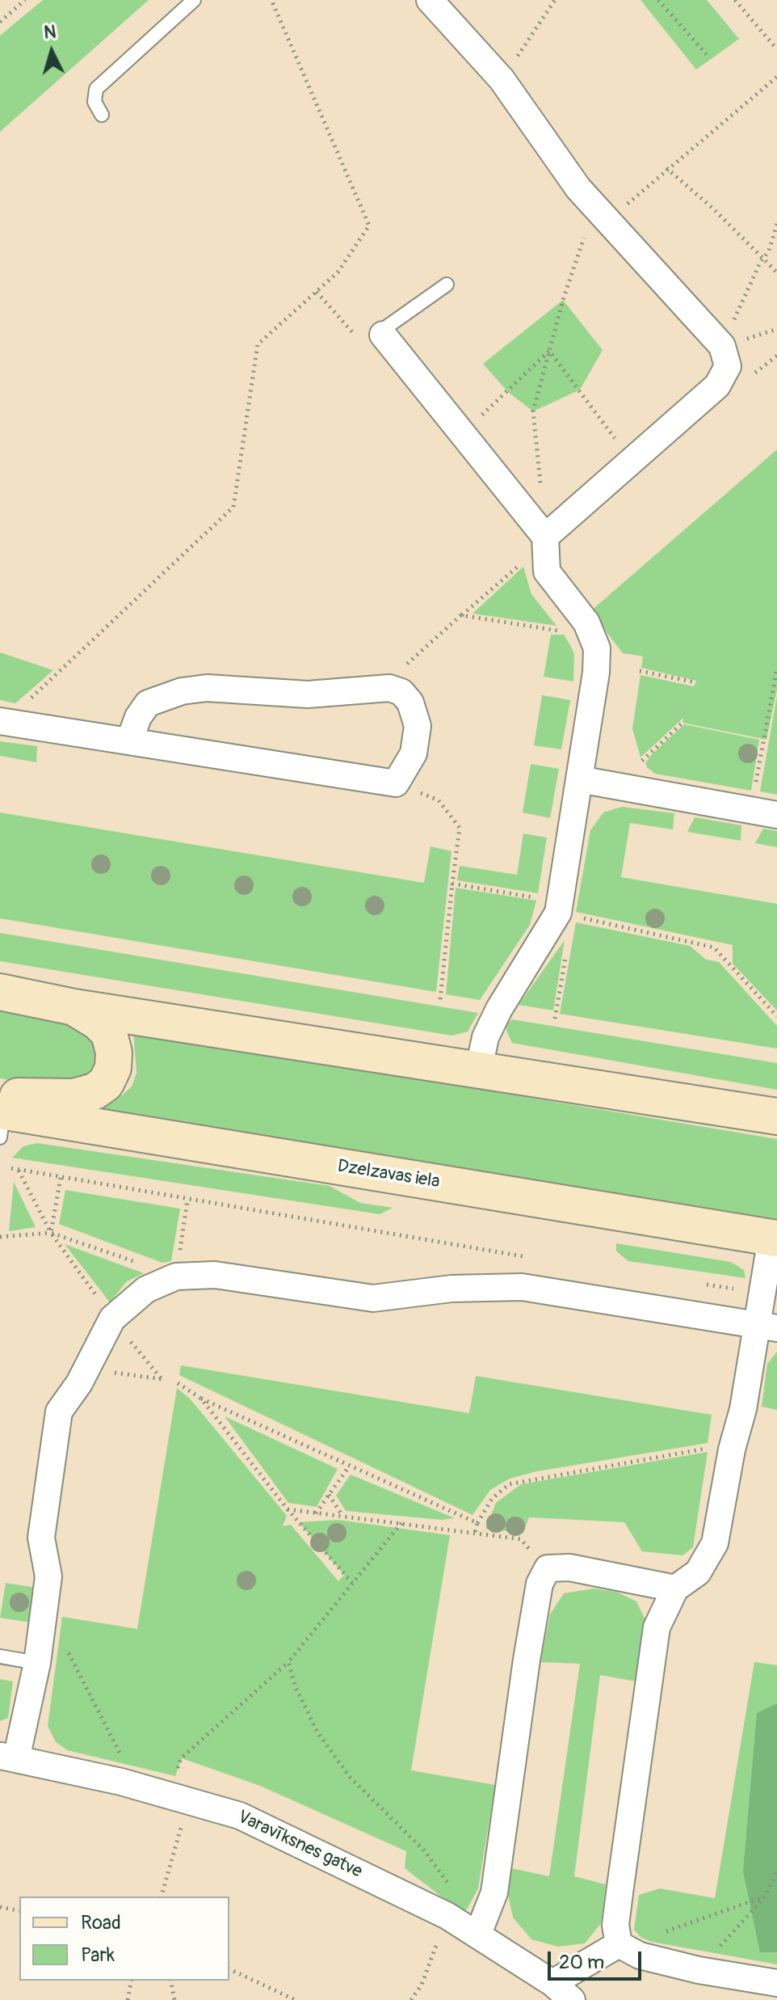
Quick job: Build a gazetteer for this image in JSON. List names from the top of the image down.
{
  "streets": {
    "main road": ["Dzelzavas iela"],
    "street": ["Varavīksnes gatve"]
  },
  "legend": ["Road", "Park"],
  "scale_bar": "20 m",
  "north": "top"
}
